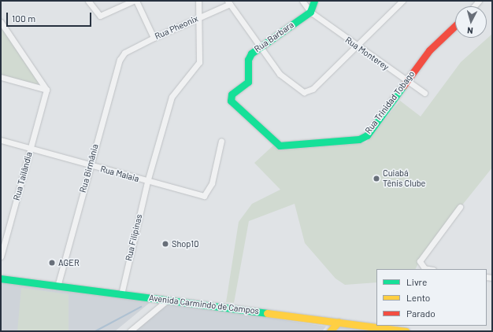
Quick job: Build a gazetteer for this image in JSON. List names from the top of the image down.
{
  "streets": {
    "street": [
      "Rua Pheonix",
      "Rua Barbara",
      "Rua Monterey",
      "Rua Trinidad Tobago",
      "Rua Birmânia",
      "Rua Malaia",
      "Rua Tailândia",
      "Rua Filipinas",
      "Avenida Carmindo de Campos"
    ]
  },
  "crossings": [
    ["Rua Pheonix", "Rua Birmânia"],
    ["Rua Pheonix", "Rua Filipinas"],
    ["Rua Barbara", "Rua Monterey"],
    ["Rua Barbara", "Rua Trinidad Tobago"],
    ["Rua Monterey", "Rua Trinidad Tobago"],
    ["Rua Birmânia", "Rua Malaia"],
    ["Rua Birmânia", "Avenida Carmindo de Campos"],
    ["Rua Malaia", "Rua Tailândia"],
    ["Rua Malaia", "Rua Filipinas"],
    ["Rua Filipinas", "Avenida Carmindo de Campos"]
  ],
  "places": ["Cuiabá Tênis Clube", "Shop10", "AGER"],
  "legend": ["Livre", "Lento", "Parado"],
  "scale_bar": "100 m",
  "north": "bottom"
}
